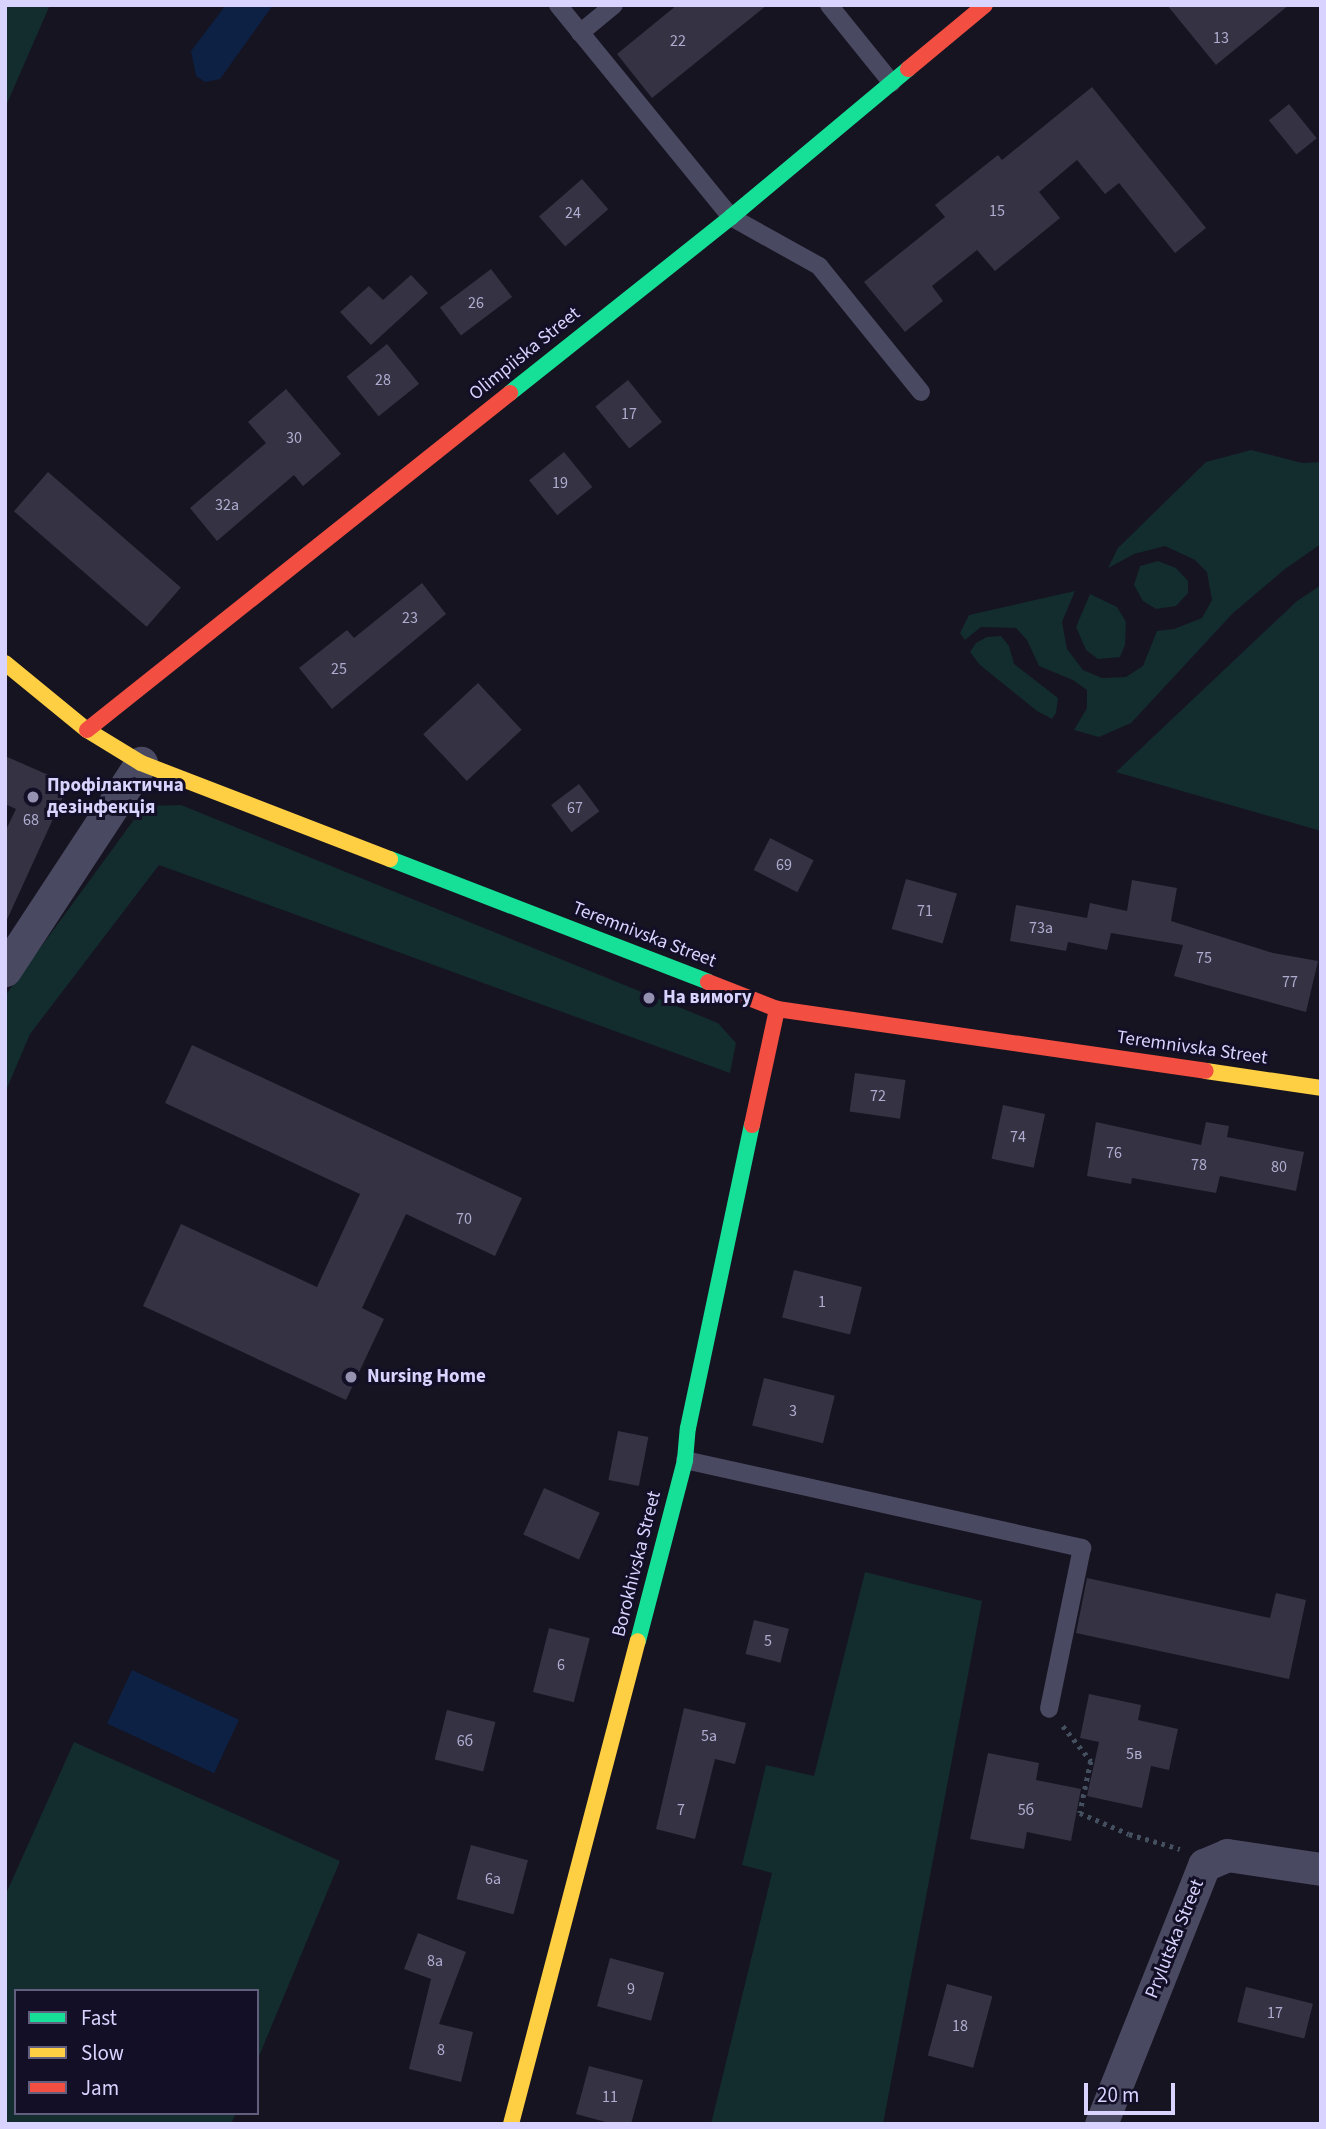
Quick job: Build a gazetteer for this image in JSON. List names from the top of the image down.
{
  "streets": {
    "street": [
      "Olimpiiska Street",
      "Teremnivska Street",
      "Borokhivska Street",
      "Prylutska Street"
    ]
  },
  "crossings": [
    ["Olimpiiska Street", "Teremnivska Street"],
    ["Teremnivska Street", "Borokhivska Street"]
  ],
  "places": ["Профілактична дезінфекція", "На вимогу", "Nursing Home"],
  "house_numbers": [
    "13",
    "22",
    "15",
    "24",
    "26",
    "28",
    "17",
    "30",
    "19",
    "32а",
    "23",
    "25",
    "67",
    "68",
    "69",
    "71",
    "73а",
    "75",
    "77",
    "72",
    "74",
    "76",
    "78",
    "80",
    "70",
    "1",
    "3",
    "5",
    "6",
    "5а",
    "6б",
    "5в",
    "7",
    "5б",
    "6а",
    "8а",
    "9",
    "17",
    "18",
    "8",
    "11"
  ],
  "legend": ["Fast", "Slow", "Jam"],
  "scale_bar": "20 m"
}
